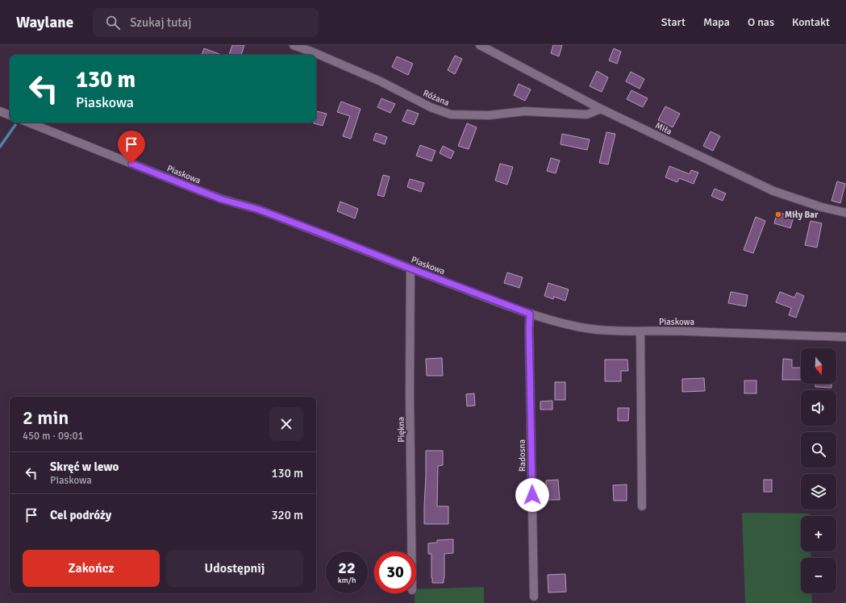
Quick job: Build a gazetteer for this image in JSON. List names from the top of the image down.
{
  "streets": {
    "street": [
      "Różana",
      "Miła",
      "Piaskowa",
      "Piękna",
      "Radosna"
    ]
  },
  "crossings": [
    ["Różana", "Miła"],
    ["Piaskowa", "Piękna"],
    ["Piaskowa", "Radosna"]
  ],
  "places": ["Miły Bar"],
  "north": "bottom",
  "page": {
    "header": "Waylane",
    "search": "Szukaj tutaj",
    "nav": [
      "Start",
      "Mapa",
      "O nas",
      "Kontakt"
    ],
    "turn": ["130 m", "Piaskowa"],
    "map_buttons": ["+", "−"],
    "heading": ["2 min", "450 m · 09:01"],
    "list": [
      {
        "name": "Skręć w lewo",
        "note": "Piaskowa",
        "value": "130 m"
      },
      {
        "name": "Cel podróży",
        "value": "320 m"
      }
    ],
    "buttons": ["Zakończ", "Udostępnij"],
    "speed": "22 km/h",
    "limit": "30"
  }
}
